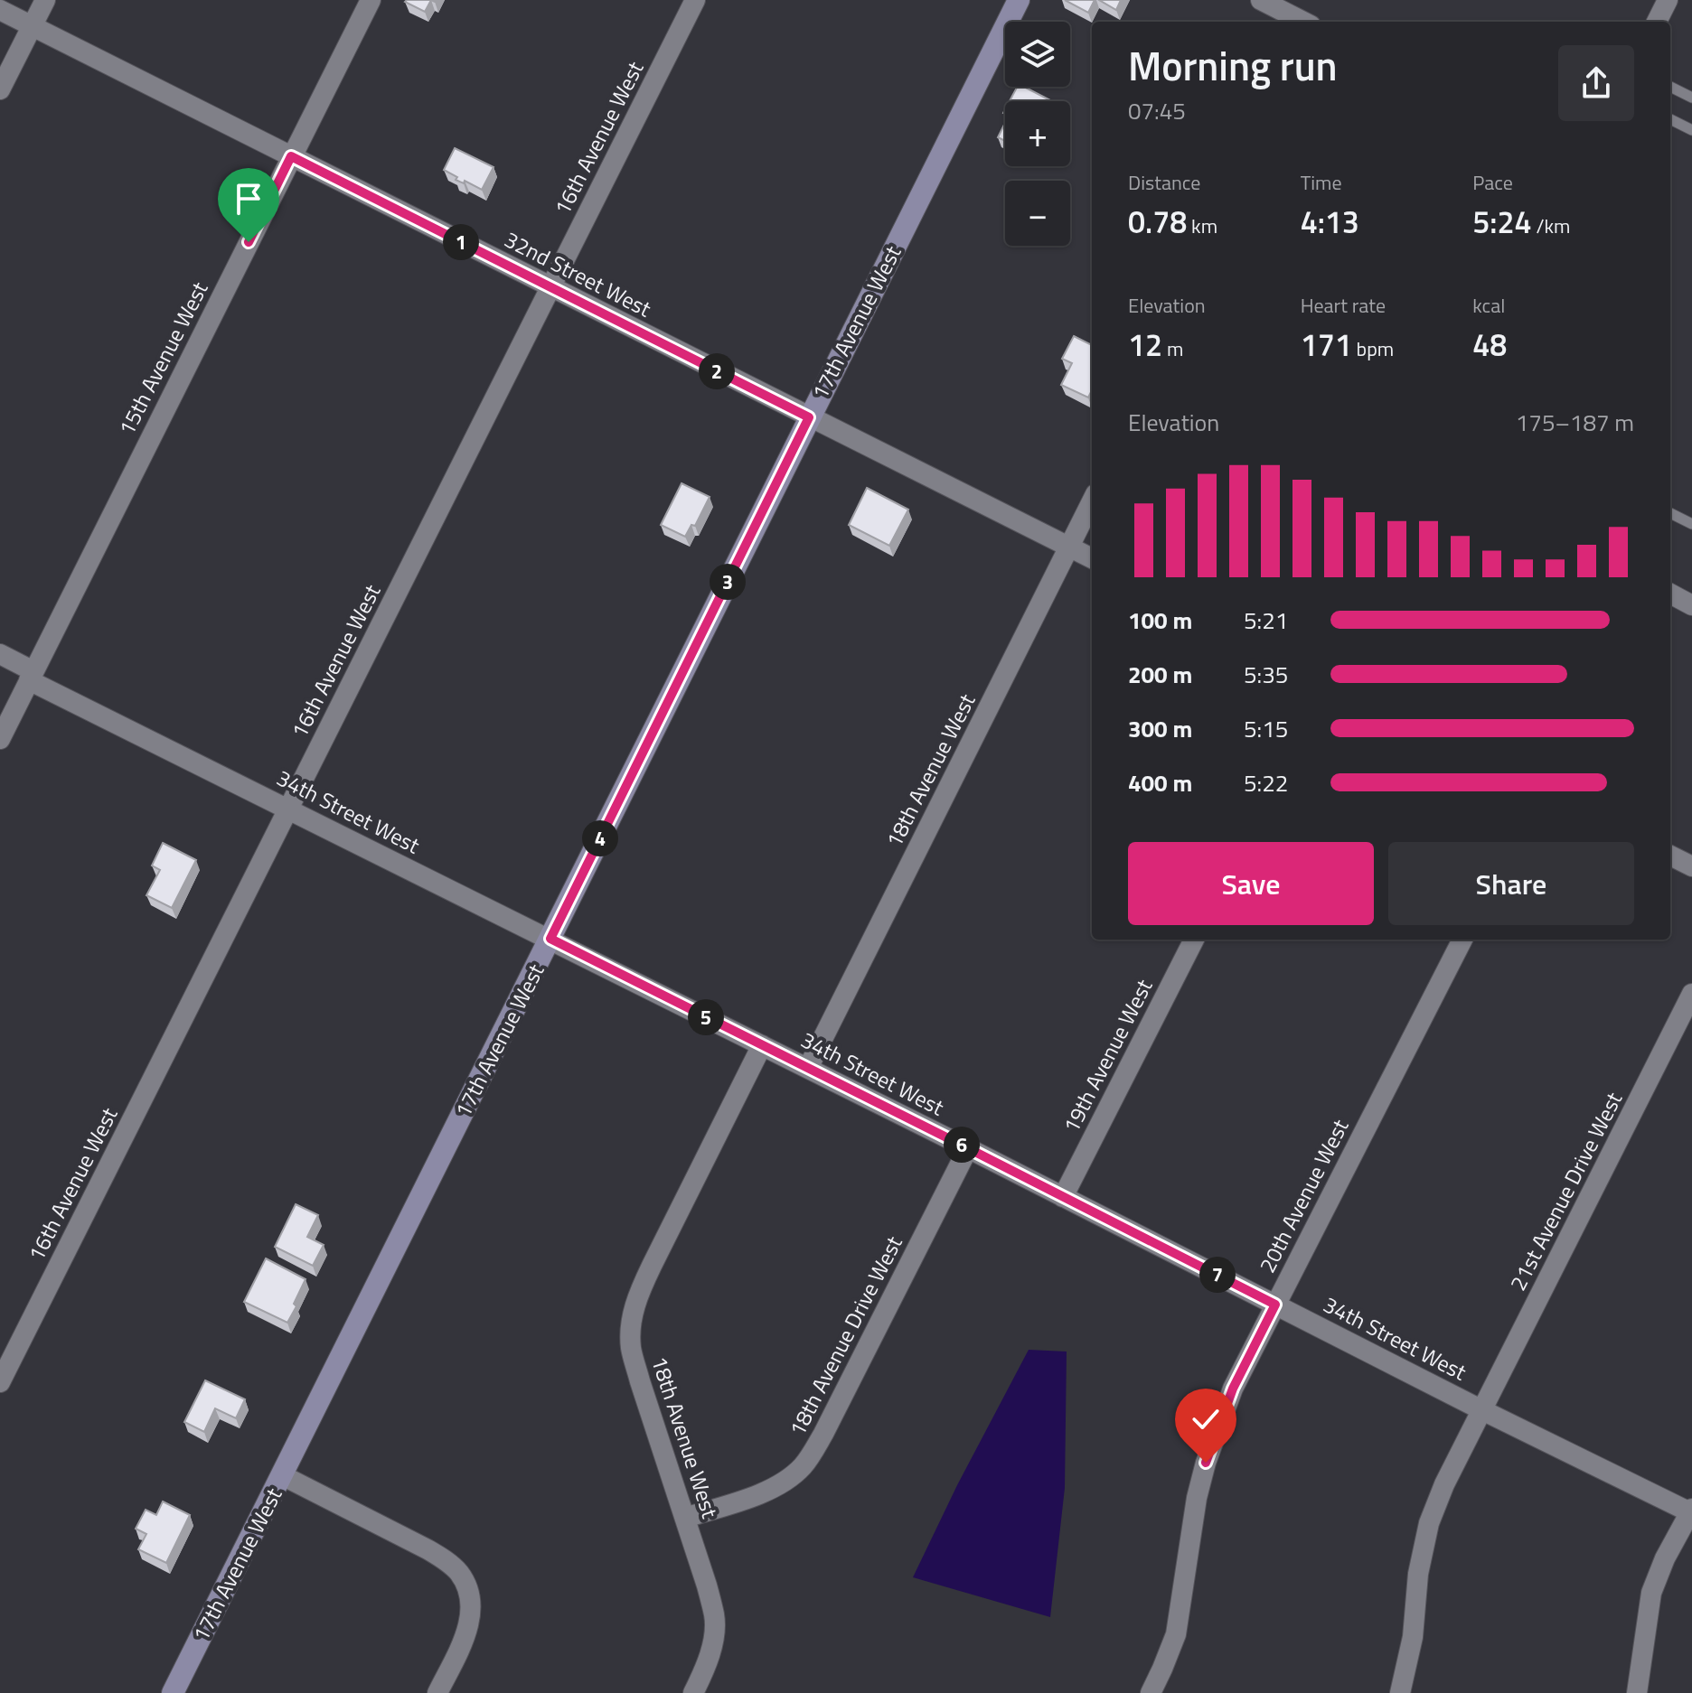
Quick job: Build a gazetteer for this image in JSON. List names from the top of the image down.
{
  "streets": {
    "street": [
      "16th Avenue West",
      "32nd Street West",
      "17th Avenue West",
      "15th Avenue West",
      "18th Avenue West",
      "34th Street West",
      "19th Avenue West",
      "21st Avenue Drive West",
      "20th Avenue West",
      "18th Avenue Drive West"
    ]
  },
  "crossings": [
    ["16th Avenue West", "32nd Street West"],
    ["16th Avenue West", "34th Street West"],
    ["32nd Street West", "17th Avenue West"],
    ["32nd Street West", "15th Avenue West"],
    ["32nd Street West", "18th Avenue West"],
    ["17th Avenue West", "34th Street West"],
    ["15th Avenue West", "34th Street West"],
    ["18th Avenue West", "34th Street West"],
    ["18th Avenue West", "18th Avenue Drive West"],
    ["34th Street West", "19th Avenue West"],
    ["34th Street West", "21st Avenue Drive West"],
    ["34th Street West", "20th Avenue West"],
    ["34th Street West", "18th Avenue Drive West"]
  ],
  "page": {
    "map_buttons": ["+", "−"],
    "heading": ["Morning run", "07:45"],
    "stats": [
      ["Distance", "0.78 km"],
      ["Time", "4:13"],
      ["Pace", "5:24 /km"],
      ["Elevation", "12 m"],
      ["Heart rate", "171 bpm"],
      ["kcal", "48"]
    ],
    "pins": [
      "1",
      "2",
      "3",
      "4",
      "5",
      "6",
      "7"
    ],
    "chart": ["Elevation", "175–187 m"],
    "list": [
      {
        "name": "100 m",
        "note": "5:21"
      },
      {
        "name": "200 m",
        "note": "5:35"
      },
      {
        "name": "300 m",
        "note": "5:15"
      },
      {
        "name": "400 m",
        "note": "5:22"
      }
    ],
    "buttons": ["Save", "Share"]
  }
}
